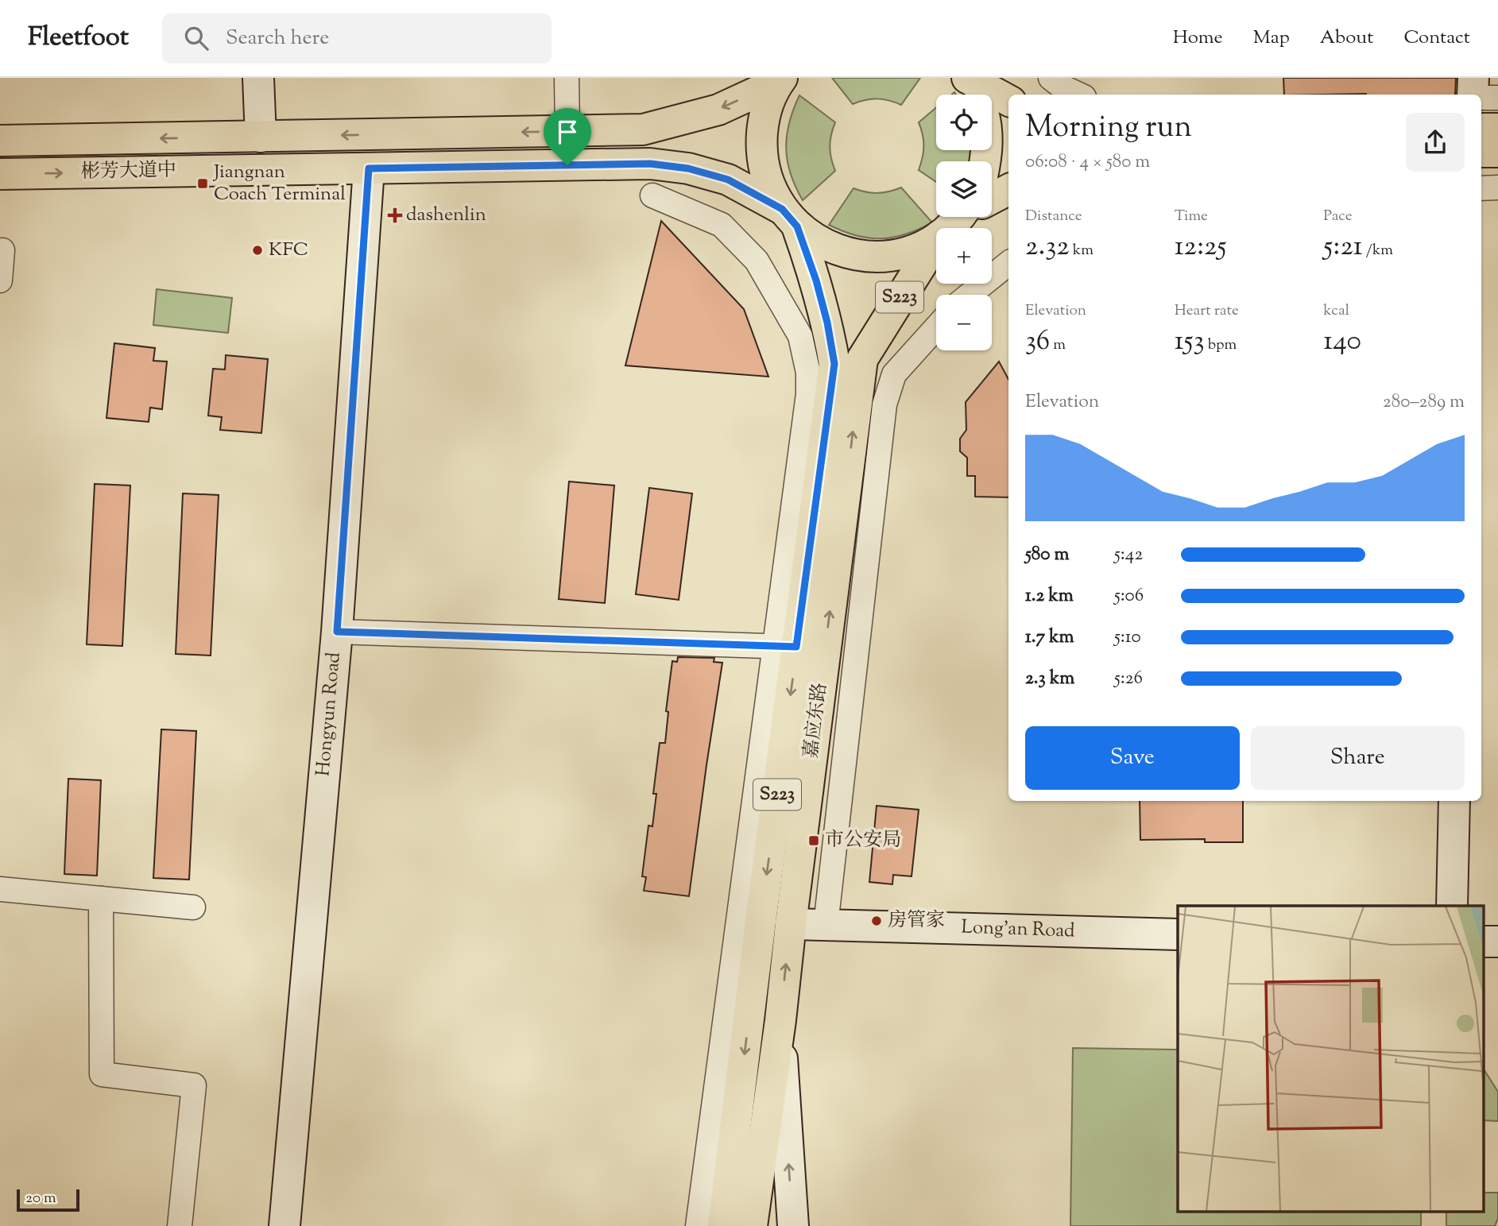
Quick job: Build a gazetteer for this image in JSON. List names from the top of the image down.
{
  "streets": {
    "main road": ["彬芳大道中", "S223", "嘉应东路"],
    "street": ["Hongyun Road", "Long'an Road"]
  },
  "crossings": [
    ["彬芳大道中", "S223"],
    ["彬芳大道中", "Hongyun Road"],
    ["彬芳大道中", "嘉应东路"],
    ["S223", "嘉应东路"],
    ["嘉应东路", "Long'an Road"]
  ],
  "places": {
    "transit": ["Jiangnan Coach Terminal", "市公安局"],
    "health": ["dashenlin"],
    "other": ["KFC", "房管家"]
  },
  "scale_bar": "20 m",
  "page": {
    "header": "Fleetfoot",
    "search": "Search here",
    "nav": [
      "Home",
      "Map",
      "About",
      "Contact"
    ],
    "map_buttons": ["+", "−"],
    "heading": ["Morning run", "06:08 · 4 × 580 m"],
    "stats": [
      ["Distance", "2.32 km"],
      ["Time", "12:25"],
      ["Pace", "5:21 /km"],
      ["Elevation", "36 m"],
      ["Heart rate", "153 bpm"],
      ["kcal", "140"]
    ],
    "chart": ["Elevation", "280–289 m"],
    "list": [
      {
        "name": "580 m",
        "note": "5:42"
      },
      {
        "name": "1.2 km",
        "note": "5:06"
      },
      {
        "name": "1.7 km",
        "note": "5:10"
      },
      {
        "name": "2.3 km",
        "note": "5:26"
      }
    ],
    "buttons": ["Save", "Share"],
    "scale": "20 m"
  }
}
